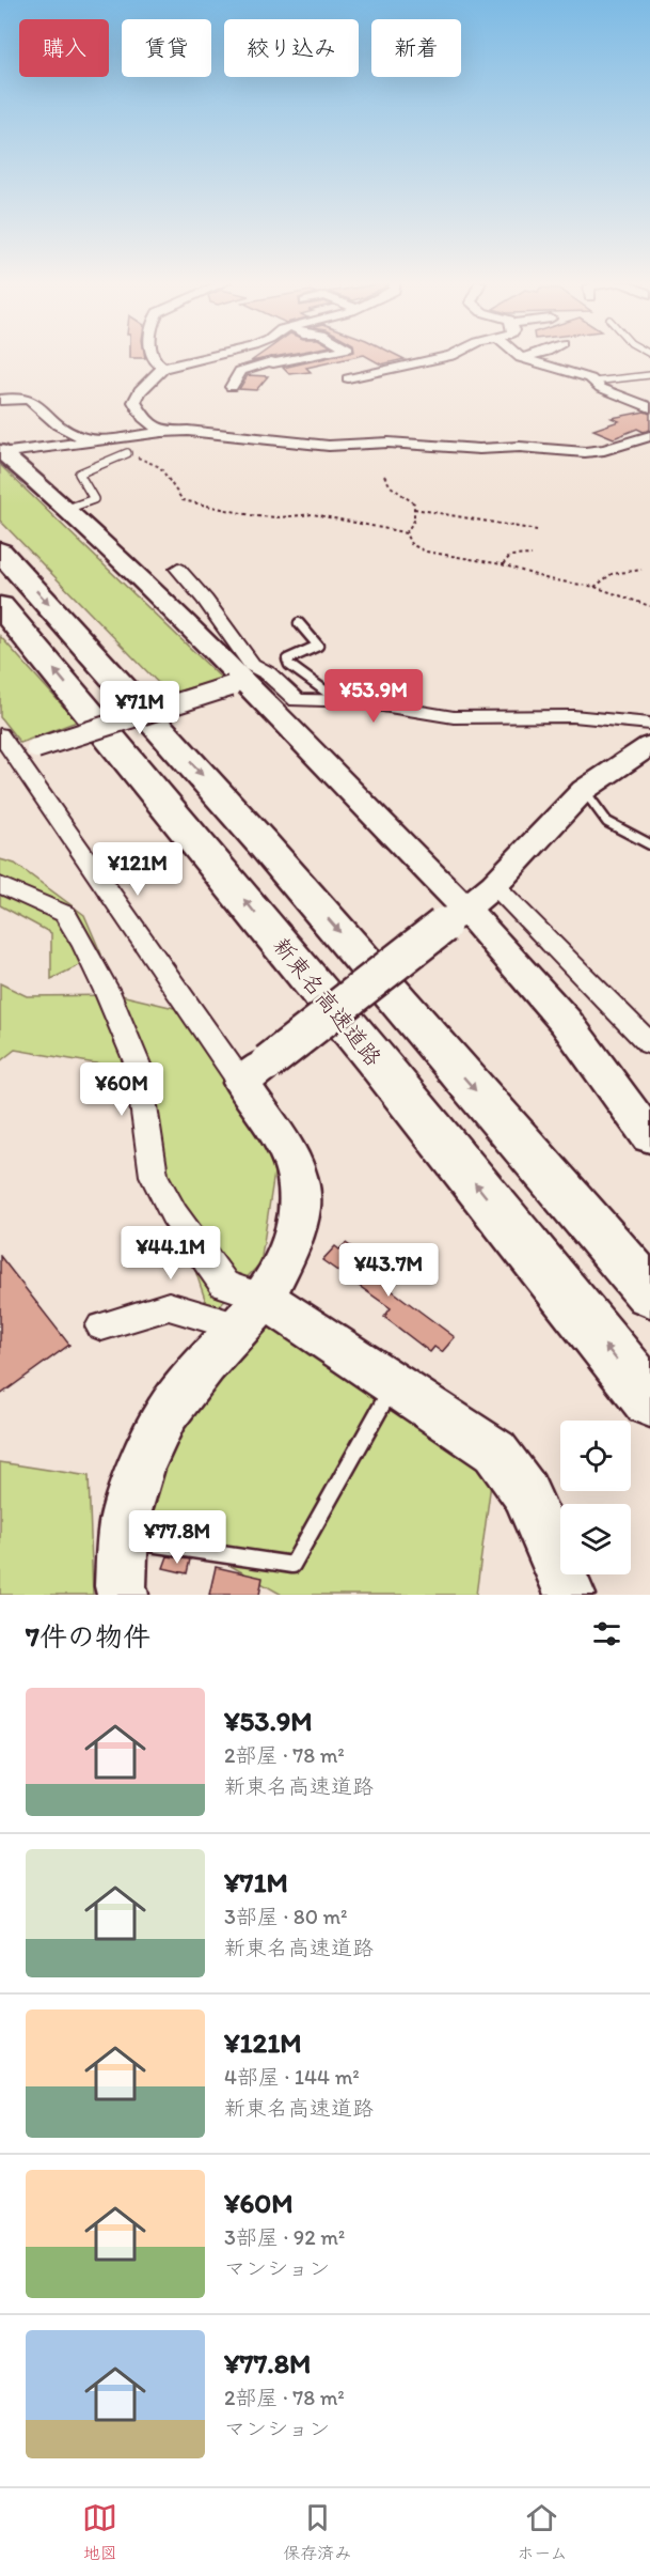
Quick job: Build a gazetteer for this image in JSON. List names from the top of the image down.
{
  "streets": {
    "highway": ["新東名高速道路"]
  },
  "page": {
    "chip": [
      "購入",
      "賃貸",
      "絞り込み",
      "新着"
    ],
    "price": [
      "¥53.9M",
      "¥71M",
      "¥121M",
      "¥60M",
      "¥44.1M",
      "¥43.7M",
      "¥77.8M"
    ],
    "heading": "7件の物件",
    "list": [
      {
        "name": "¥53.9M",
        "note": "2部屋 · 78 m² · 新東名高速道路"
      },
      {
        "name": "¥71M",
        "note": "3部屋 · 80 m² · 新東名高速道路"
      },
      {
        "name": "¥121M",
        "note": "4部屋 · 144 m² · 新東名高速道路"
      },
      {
        "name": "¥60M",
        "note": "3部屋 · 92 m² · マンション"
      },
      {
        "name": "¥77.8M",
        "note": "2部屋 · 78 m² · マンション"
      }
    ],
    "tabs": ["地図", "保存済み", "ホーム"]
  }
}
